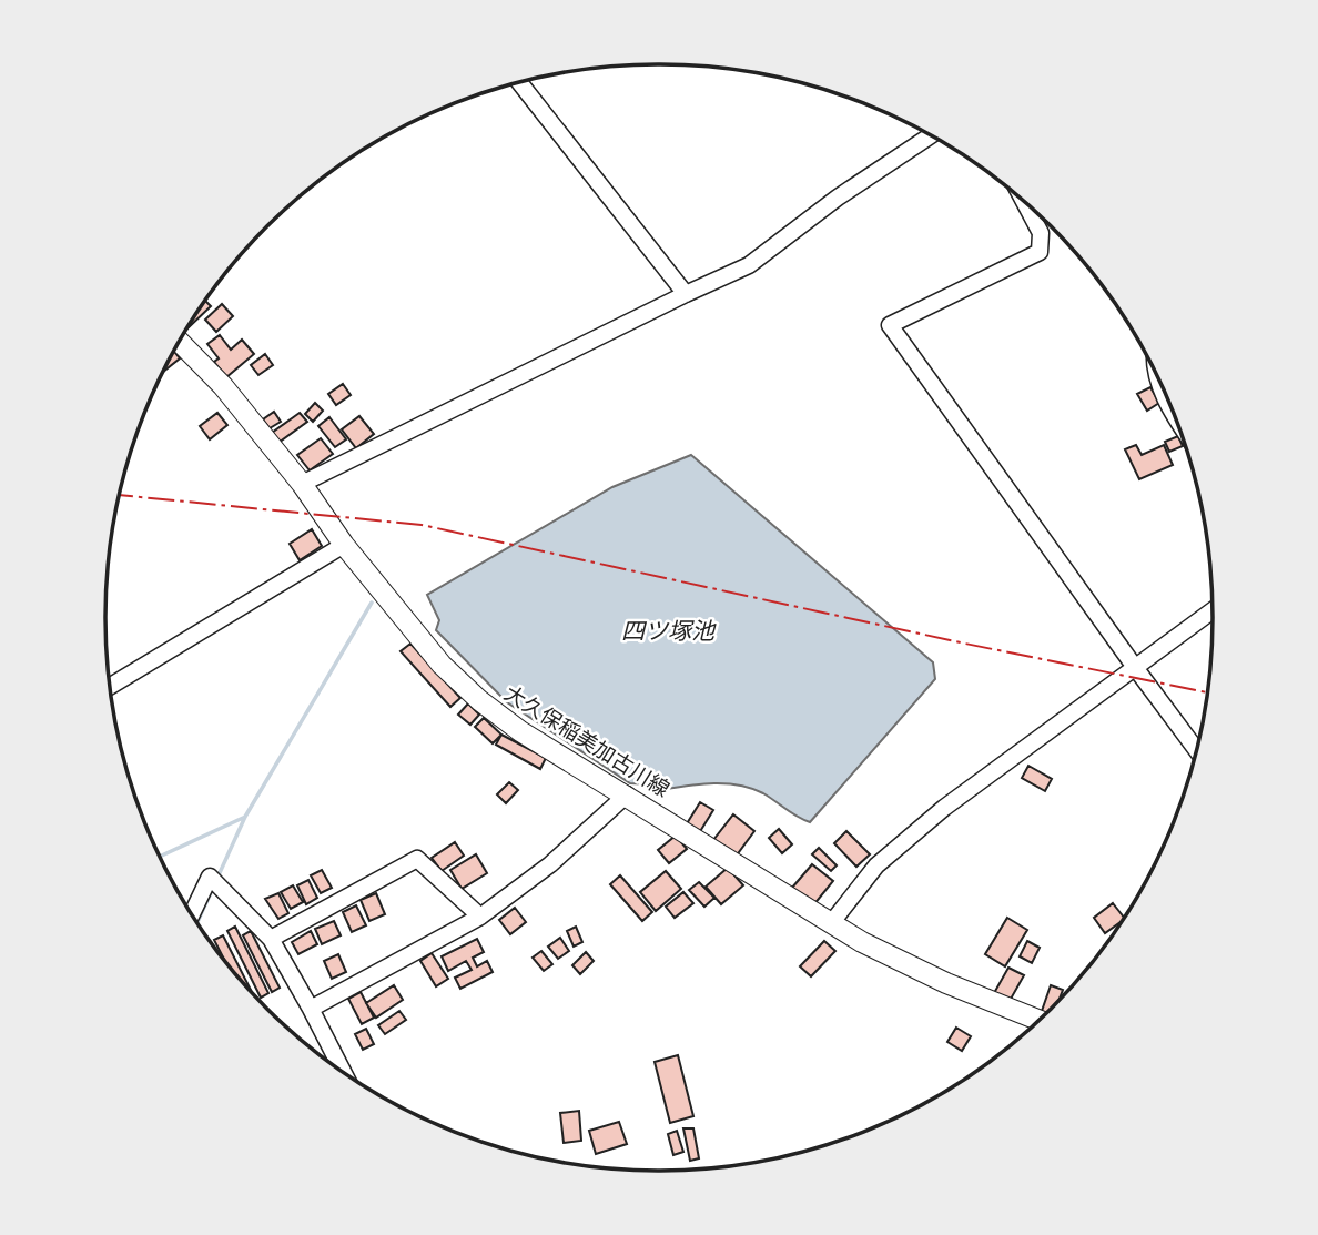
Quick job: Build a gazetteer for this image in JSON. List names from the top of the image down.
{
  "streets": {
    "main road": ["大久保稲美加古川線"]
  },
  "water": ["四ツ塚池"]
}
